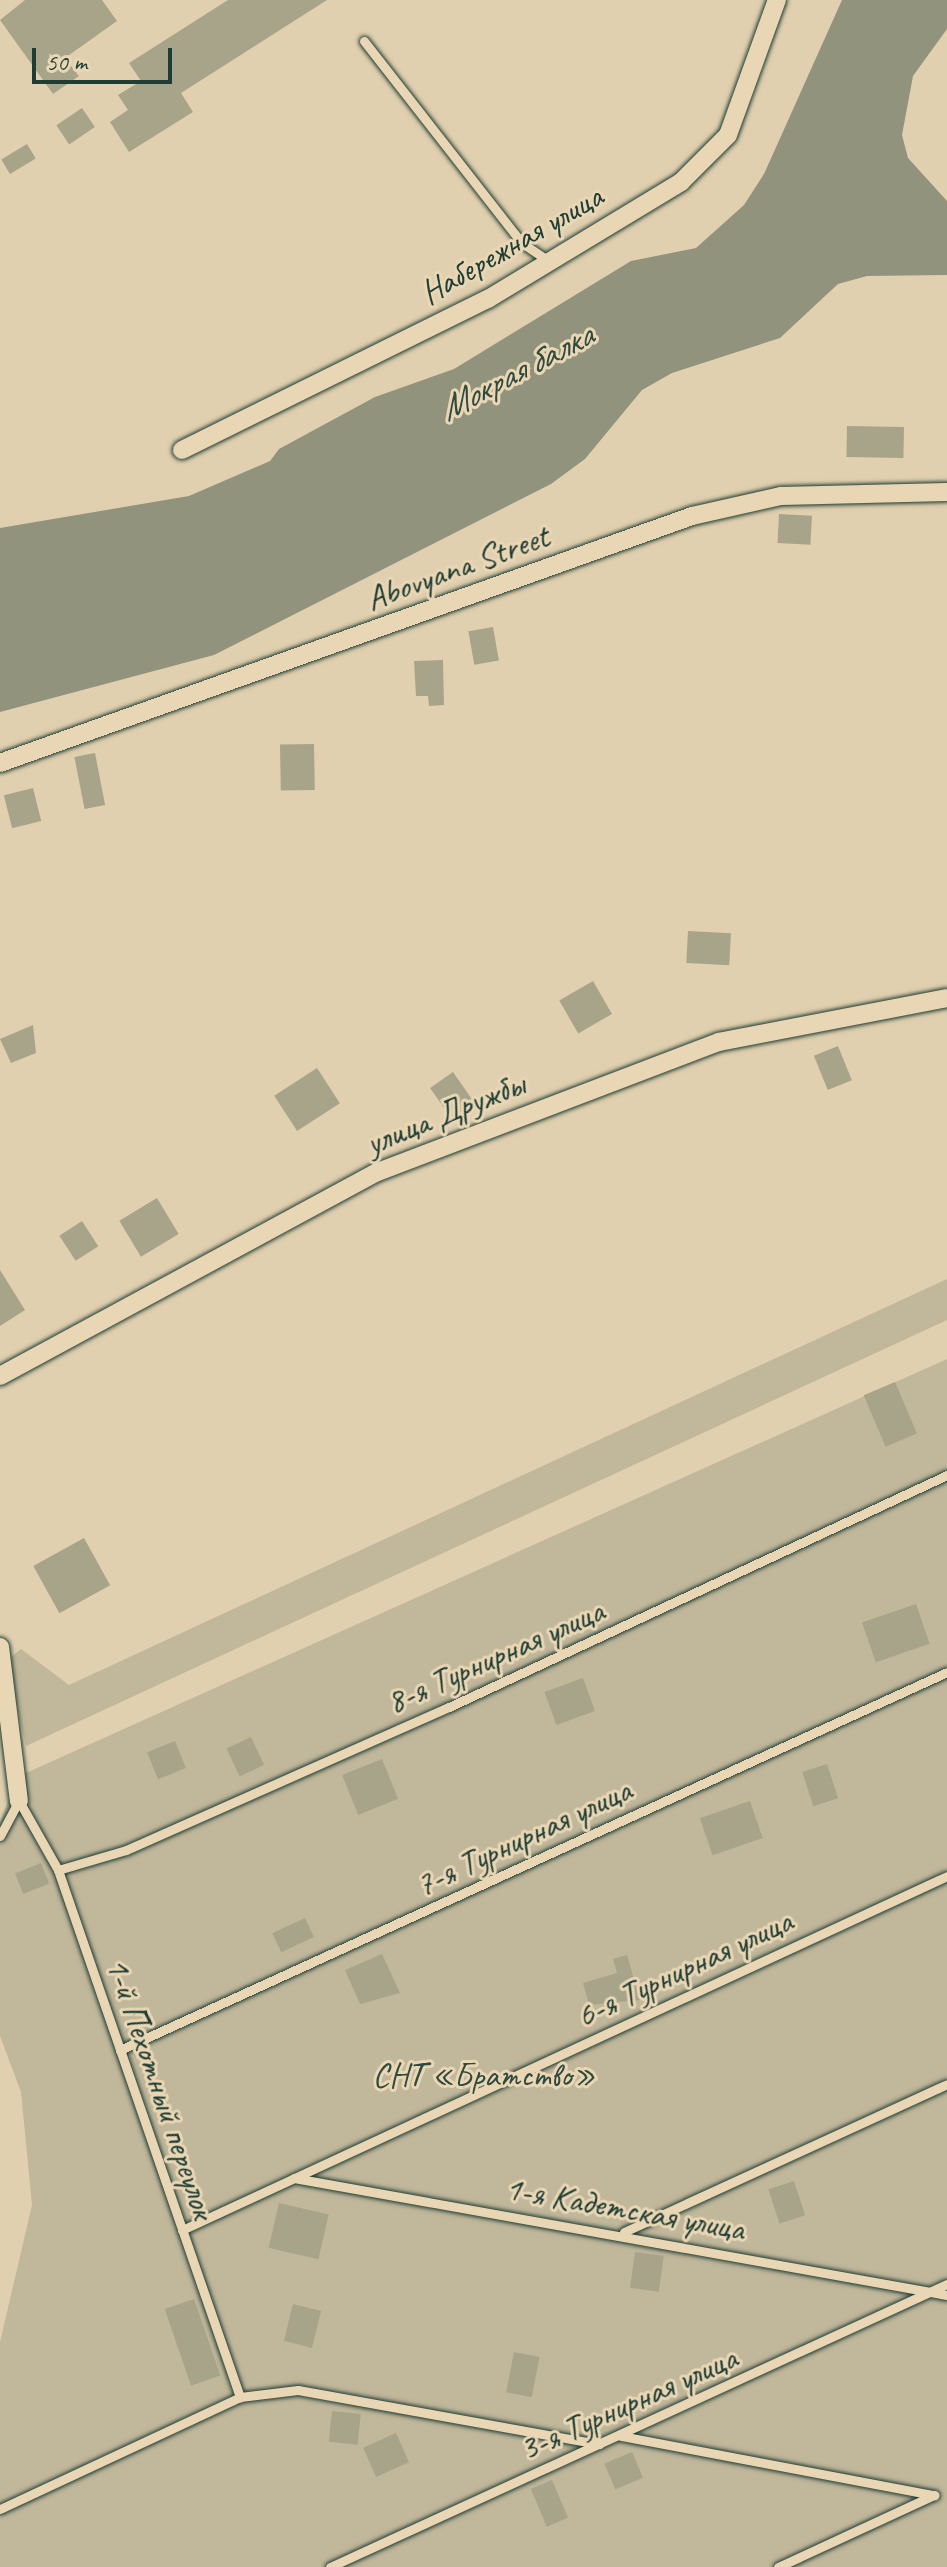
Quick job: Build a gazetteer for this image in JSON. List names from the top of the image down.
{
  "streets": {
    "street": ["Набережная улица", "Abovyana Street", "улица Дружбы"],
    "lane": [
      "8-я Турнирная улица",
      "7-я Турнирная улица",
      "6-я Турнирная улица",
      "1-й Пехотный переулок",
      "1-я Кадетская улица",
      "3-я Турнирная улица"
    ]
  },
  "crossings": [
    ["8-я Турнирная улица", "1-й Пехотный переулок"],
    ["7-я Турнирная улица", "1-й Пехотный переулок"],
    ["6-я Турнирная улица", "1-й Пехотный переулок"],
    ["6-я Турнирная улица", "1-я Кадетская улица"],
    ["1-я Кадетская улица", "3-я Турнирная улица"]
  ],
  "water": ["Мокрая балка"],
  "parks": ["СНТ «Братство»"],
  "scale_bar": "50 m"
}
